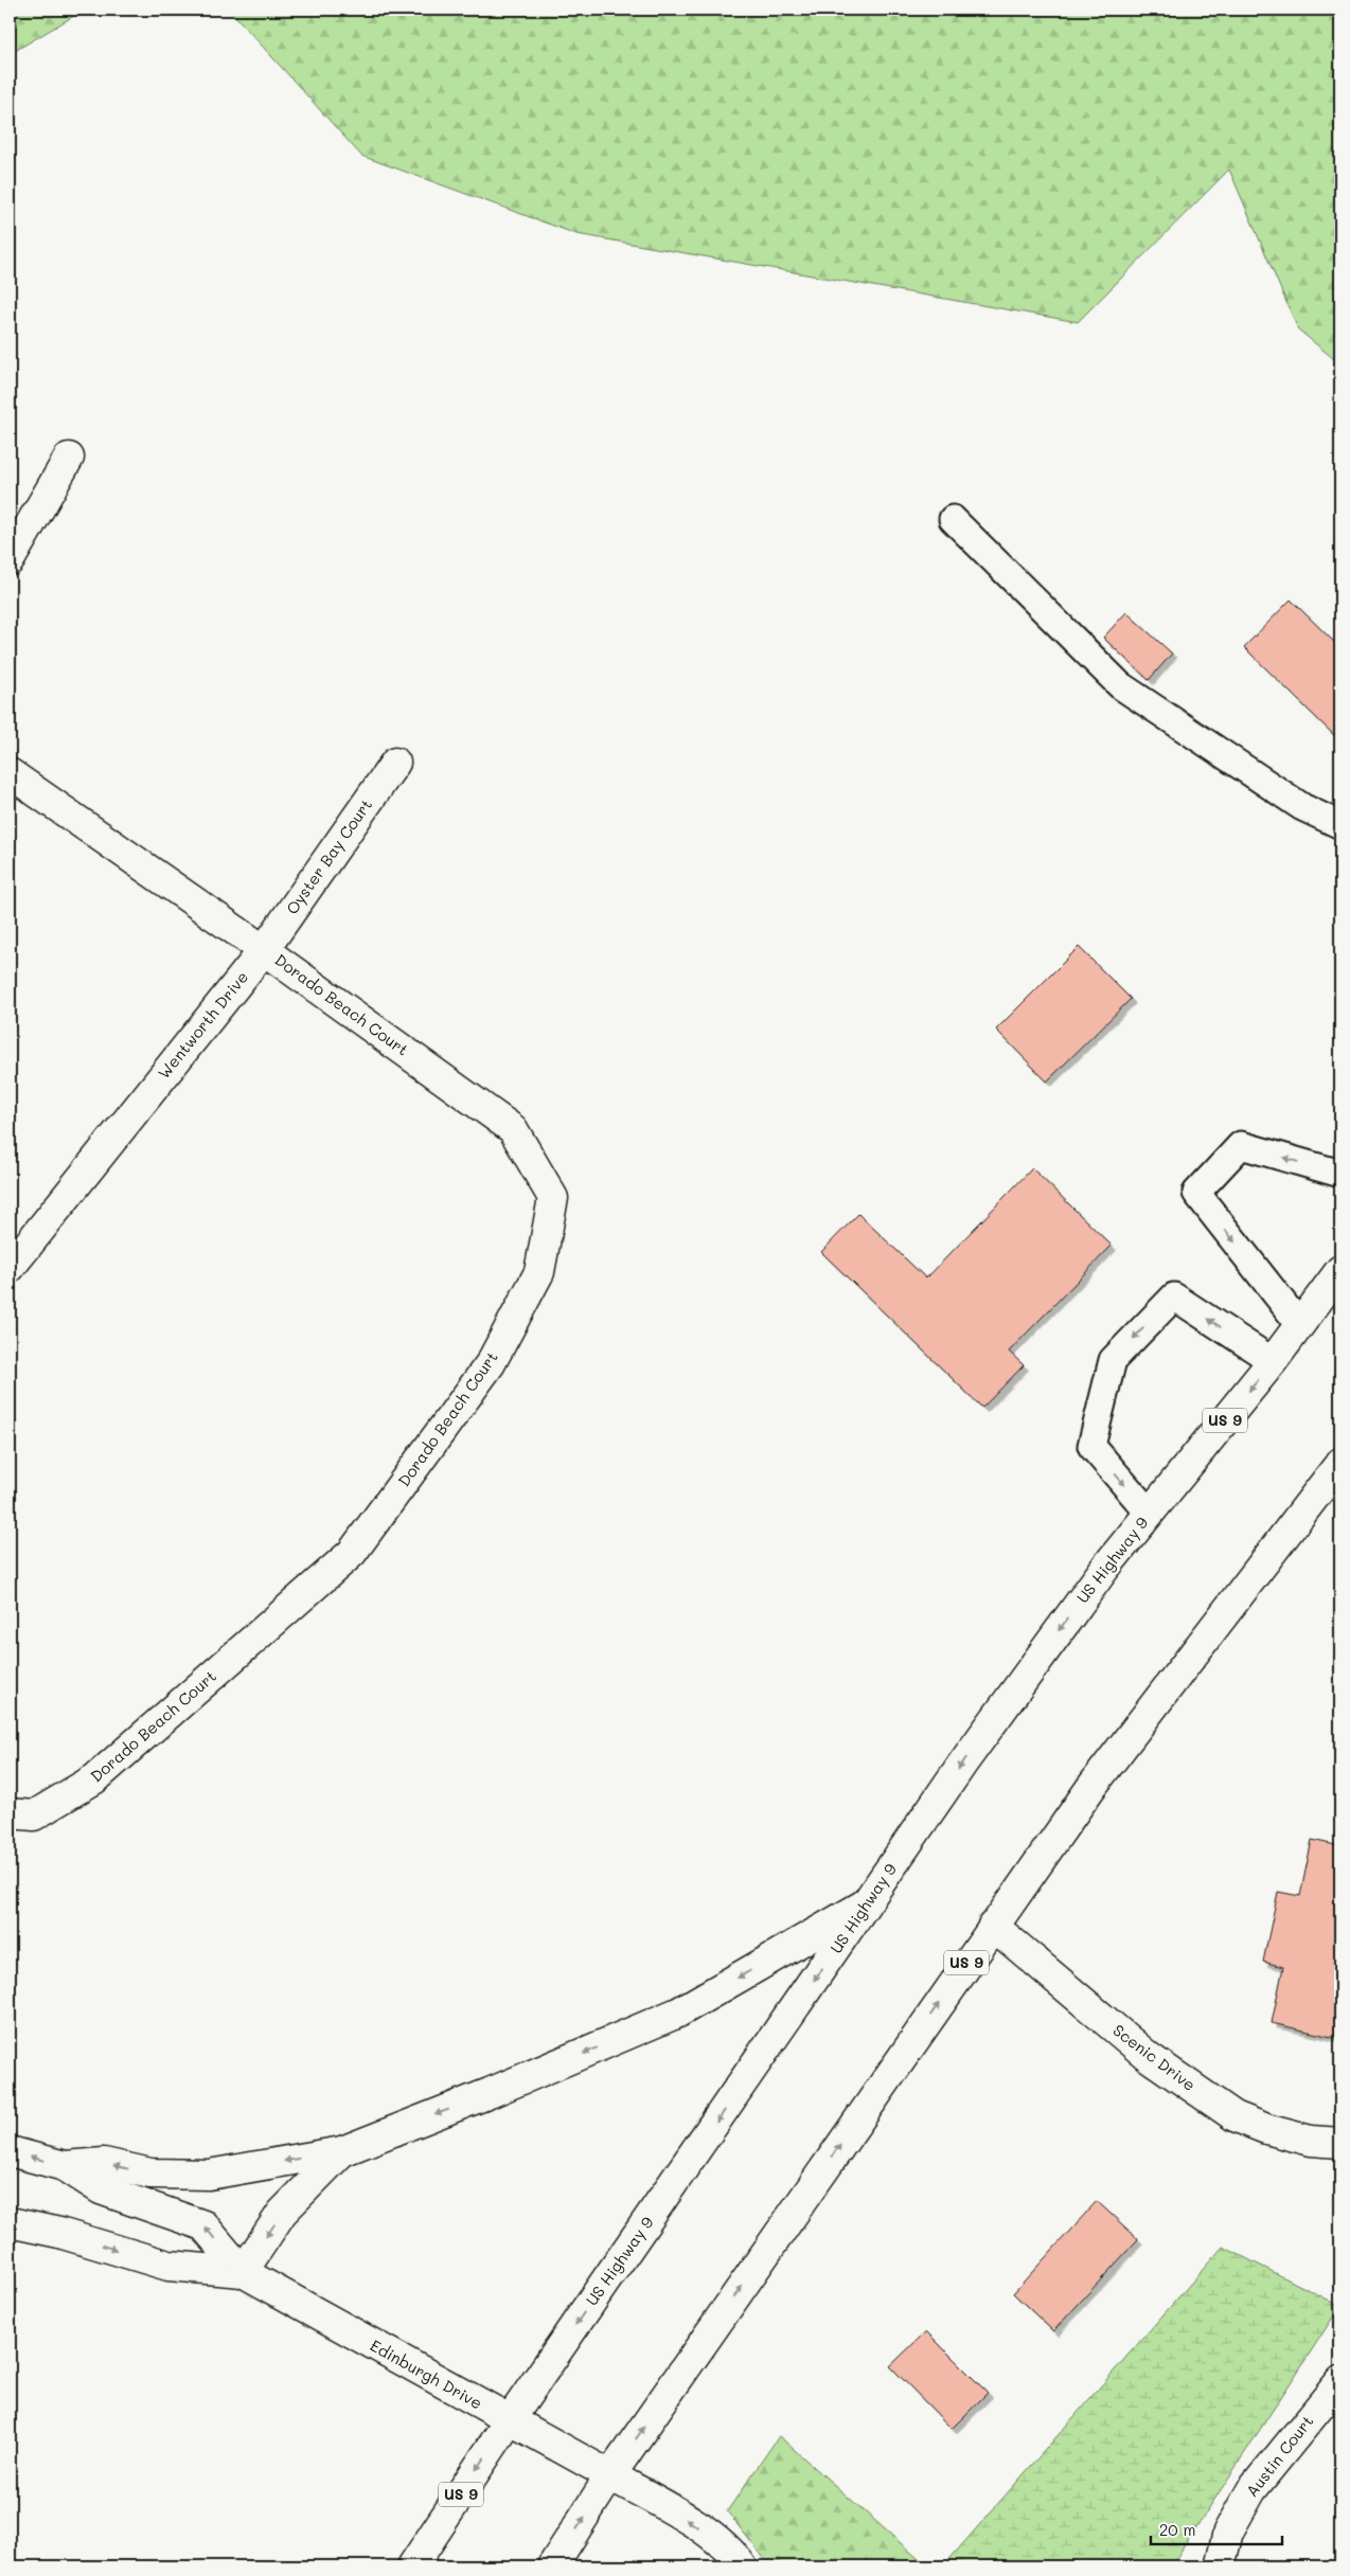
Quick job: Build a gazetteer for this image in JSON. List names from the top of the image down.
{
  "streets": {
    "main road": [
      "Oyster Bay Court",
      "Dorado Beach Court",
      "Wentworth Drive",
      "US 9",
      "US Highway 9",
      "Scenic Drive",
      "Edinburgh Drive",
      "Austin Court"
    ]
  },
  "crossings": [
    ["Oyster Bay Court", "Dorado Beach Court"],
    ["Oyster Bay Court", "Wentworth Drive"],
    ["Dorado Beach Court", "Wentworth Drive"],
    ["US 9", "Scenic Drive"],
    ["US 9", "Edinburgh Drive"],
    ["US Highway 9", "Edinburgh Drive"]
  ],
  "scale_bar": "20 m"
}
